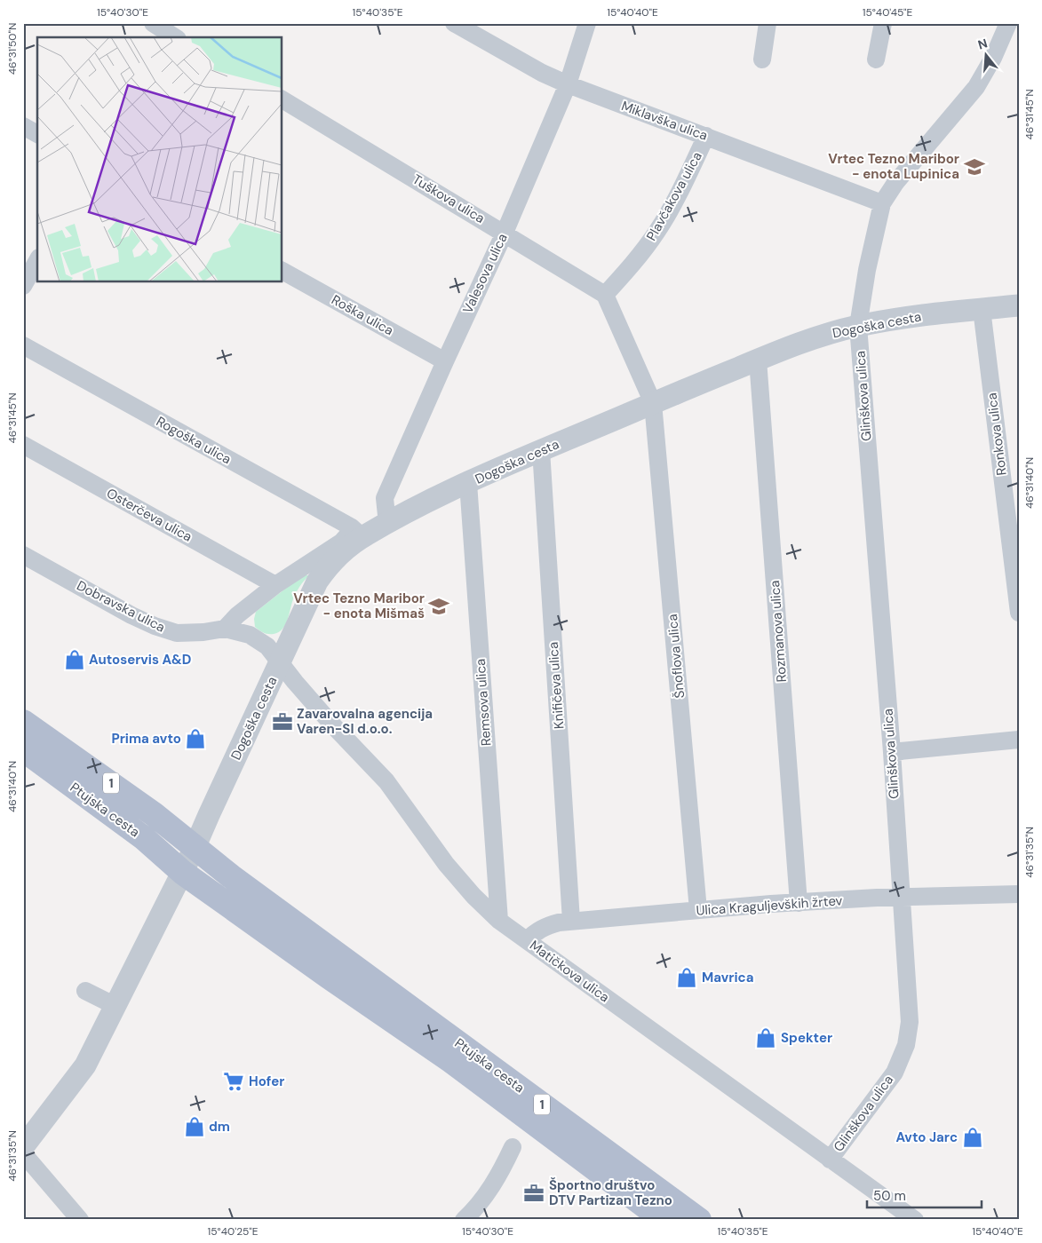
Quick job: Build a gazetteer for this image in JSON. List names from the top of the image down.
{
  "streets": {
    "main road": ["1", "Ptujska cesta"],
    "street": [
      "Miklavška ulica",
      "Plavčakova ulica",
      "Tuškova ulica",
      "Valesova ulica",
      "Roška ulica",
      "Dogoška cesta",
      "Glinškova ulica",
      "Ronkova ulica",
      "Rogoška ulica",
      "Osterčeva ulica",
      "Dobravska ulica",
      "Rozmanova ulica",
      "Šnoflova ulica",
      "Knifičeva ulica",
      "Remsova ulica",
      "Ulica Kraguljevških žrtev",
      "Matičkova ulica"
    ]
  },
  "crossings": [
    ["Miklavška ulica", "Plavčakova ulica"],
    ["Miklavška ulica", "Valesova ulica"],
    ["Miklavška ulica", "Glinškova ulica"],
    ["Plavčakova ulica", "Tuškova ulica"],
    ["Tuškova ulica", "Valesova ulica"],
    ["Valesova ulica", "Roška ulica"],
    ["Valesova ulica", "Dogoška cesta"],
    ["Dogoška cesta", "Glinškova ulica"],
    ["Dogoška cesta", "Ronkova ulica"],
    ["Dogoška cesta", "Rogoška ulica"],
    ["Dogoška cesta", "Dobravska ulica"],
    ["Dogoška cesta", "Rozmanova ulica"],
    ["Dogoška cesta", "Šnoflova ulica"],
    ["Dogoška cesta", "Knifičeva ulica"],
    ["Dogoška cesta", "Remsova ulica"],
    ["Dogoška cesta", "Ptujska cesta"],
    ["Dogoška cesta", "Matičkova ulica"],
    ["Glinškova ulica", "Ulica Kraguljevških žrtev"],
    ["Glinškova ulica", "Matičkova ulica"],
    ["Dobravska ulica", "Matičkova ulica"],
    ["Rozmanova ulica", "Ulica Kraguljevških žrtev"],
    ["Šnoflova ulica", "Ulica Kraguljevških žrtev"],
    ["Knifičeva ulica", "Ulica Kraguljevških žrtev"],
    ["Remsova ulica", "Matičkova ulica"],
    ["Ulica Kraguljevških žrtev", "Matičkova ulica"]
  ],
  "places": {
    "school or university": ["Vrtec Tezno Maribor - enota Lupinica", "Vrtec Tezno Maribor - enota Mišmaš"],
    "shop": [
      "Autoservis A&D",
      "Prima avto",
      "Mavrica",
      "Spekter",
      "dm",
      "Avto Jarc"
    ],
    "office": ["Zavarovalna agencija Varen-SI d.o.o.", "Športno društvo DTV Partizan Tezno"],
    "supermarket": ["Hofer"]
  },
  "scale_bar": "50 m",
  "north": "top",
  "coordinates": [
    "15°40'30\"E",
    "15°40'35\"E",
    "15°40'40\"E",
    "15°40'45\"E",
    "46°31'50\"N",
    "46°31'45\"N",
    "46°31'40\"N",
    "46°31'35\"N",
    "15°40'25\"E"
  ]
}
